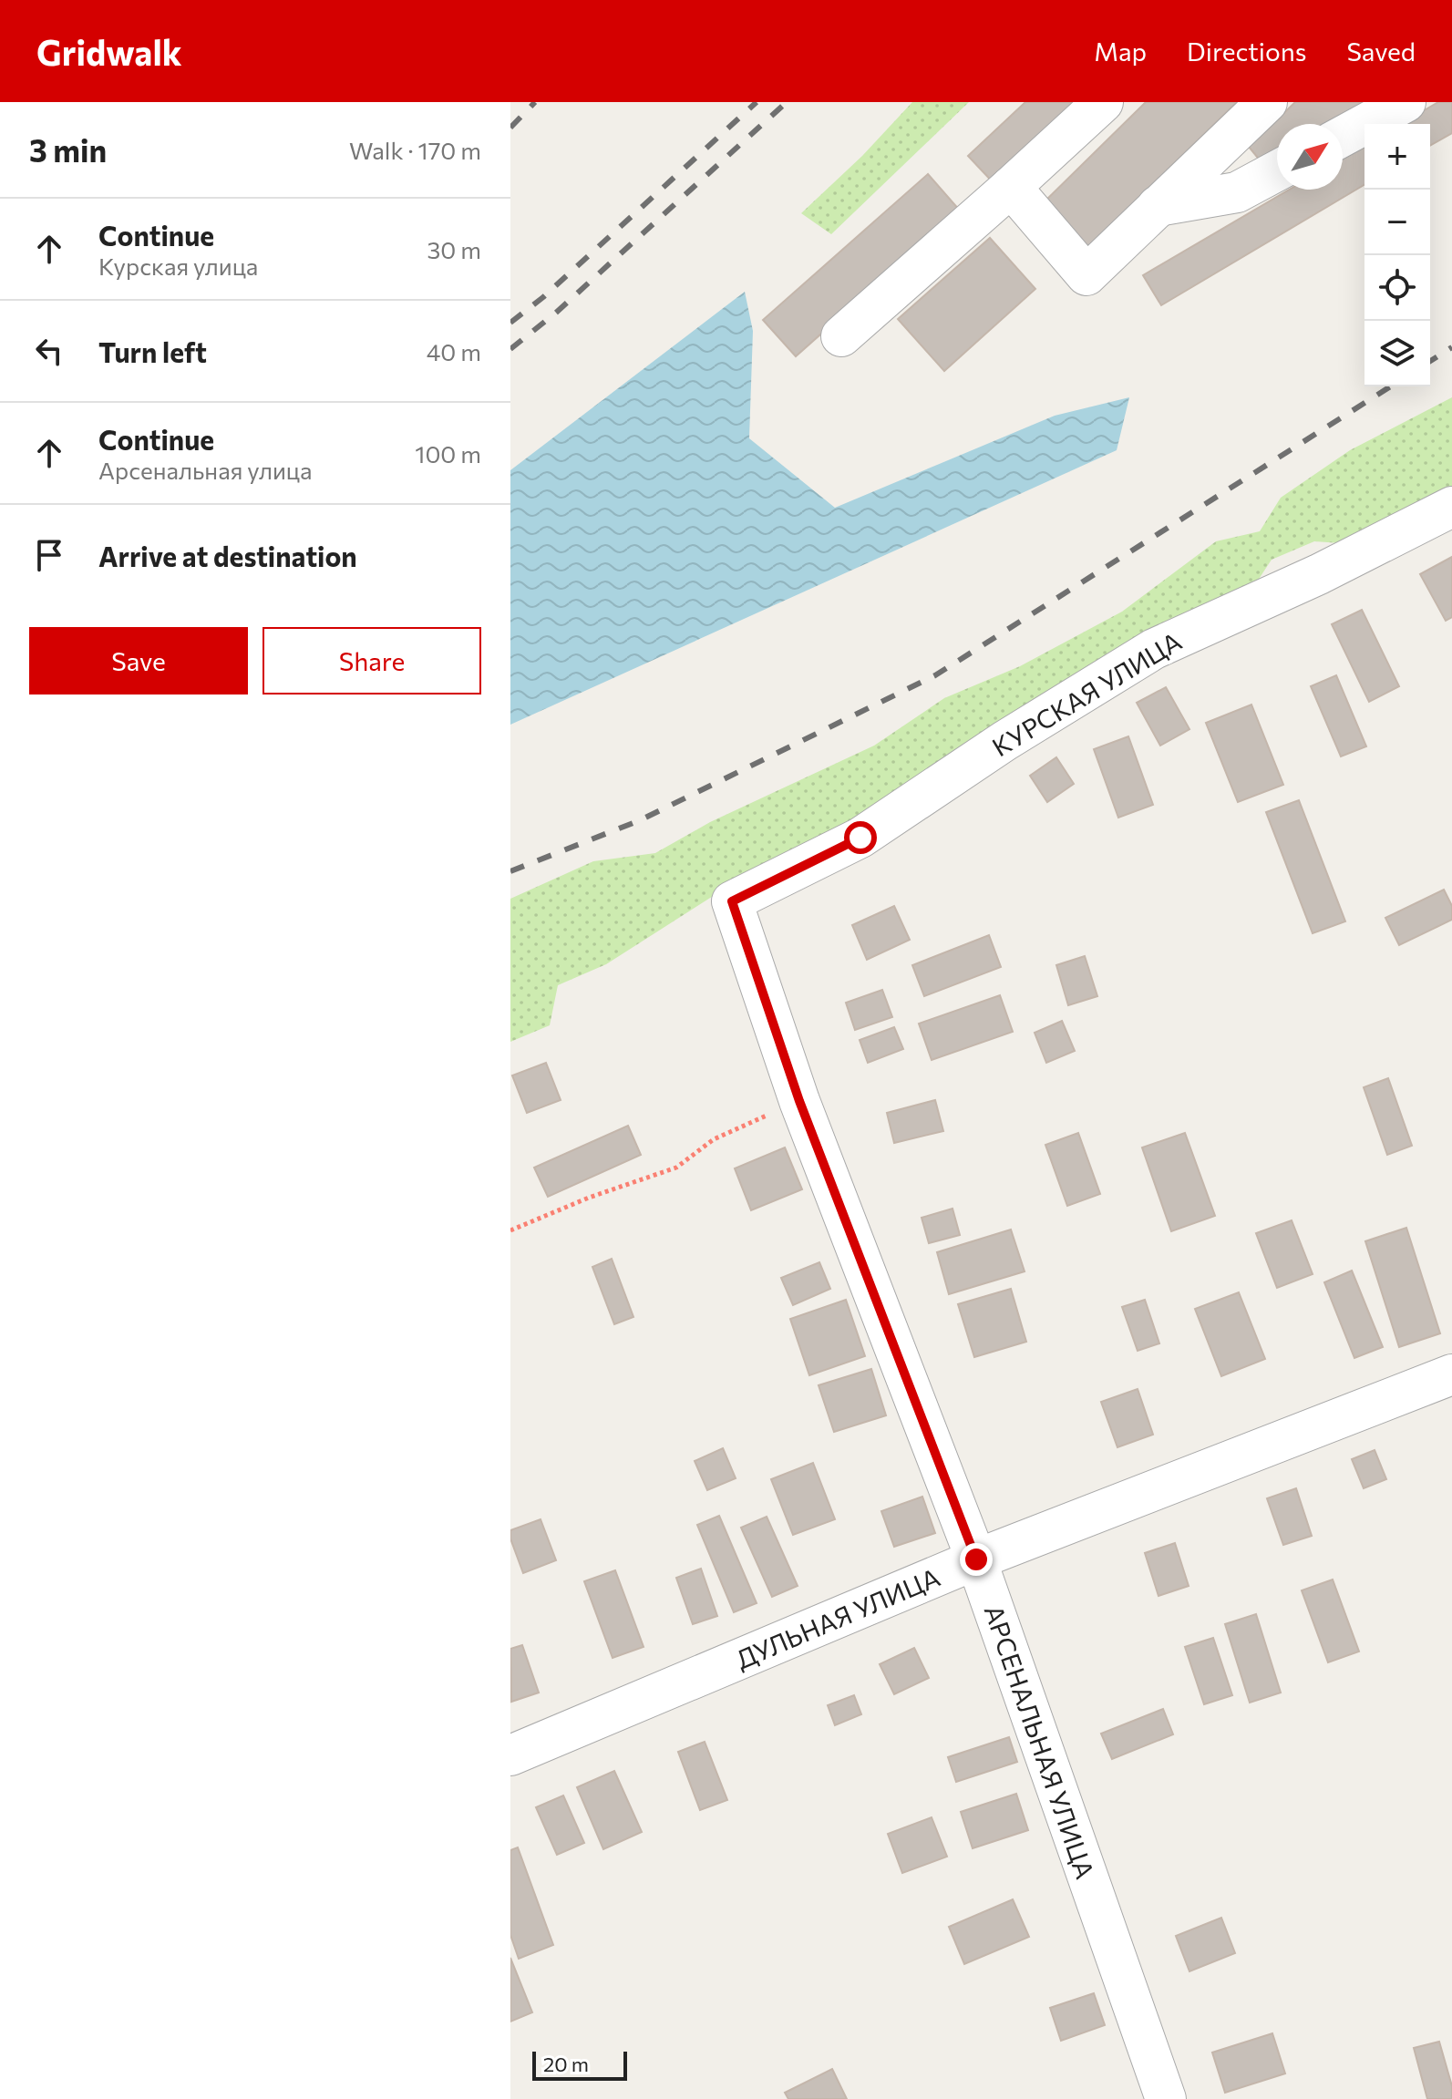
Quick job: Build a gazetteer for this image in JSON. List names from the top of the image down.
{
  "streets": {
    "street": ["КУРСКАЯ УЛИЦА", "ДУЛЬНАЯ УЛИЦА", "АРСЕНАЛЬНАЯ УЛИЦА"]
  },
  "crossings": [
    ["КУРСКАЯ УЛИЦА", "АРСЕНАЛЬНАЯ УЛИЦА"],
    ["ДУЛЬНАЯ УЛИЦА", "АРСЕНАЛЬНАЯ УЛИЦА"]
  ],
  "scale_bar": "20 m",
  "north": "top right",
  "page": {
    "header": "Gridwalk",
    "nav": ["Map", "Directions", "Saved"],
    "heading": ["3 min", "Walk · 170 m"],
    "map_buttons": ["+", "−"],
    "list": [
      ["Continue", "Курская улица", "30 m"],
      ["Turn left", "40 m"],
      ["Continue", "Арсенальная улица", "100 m"],
      "Arrive at destination"
    ],
    "buttons": ["Save", "Share"],
    "scale": "20 m"
  }
}
